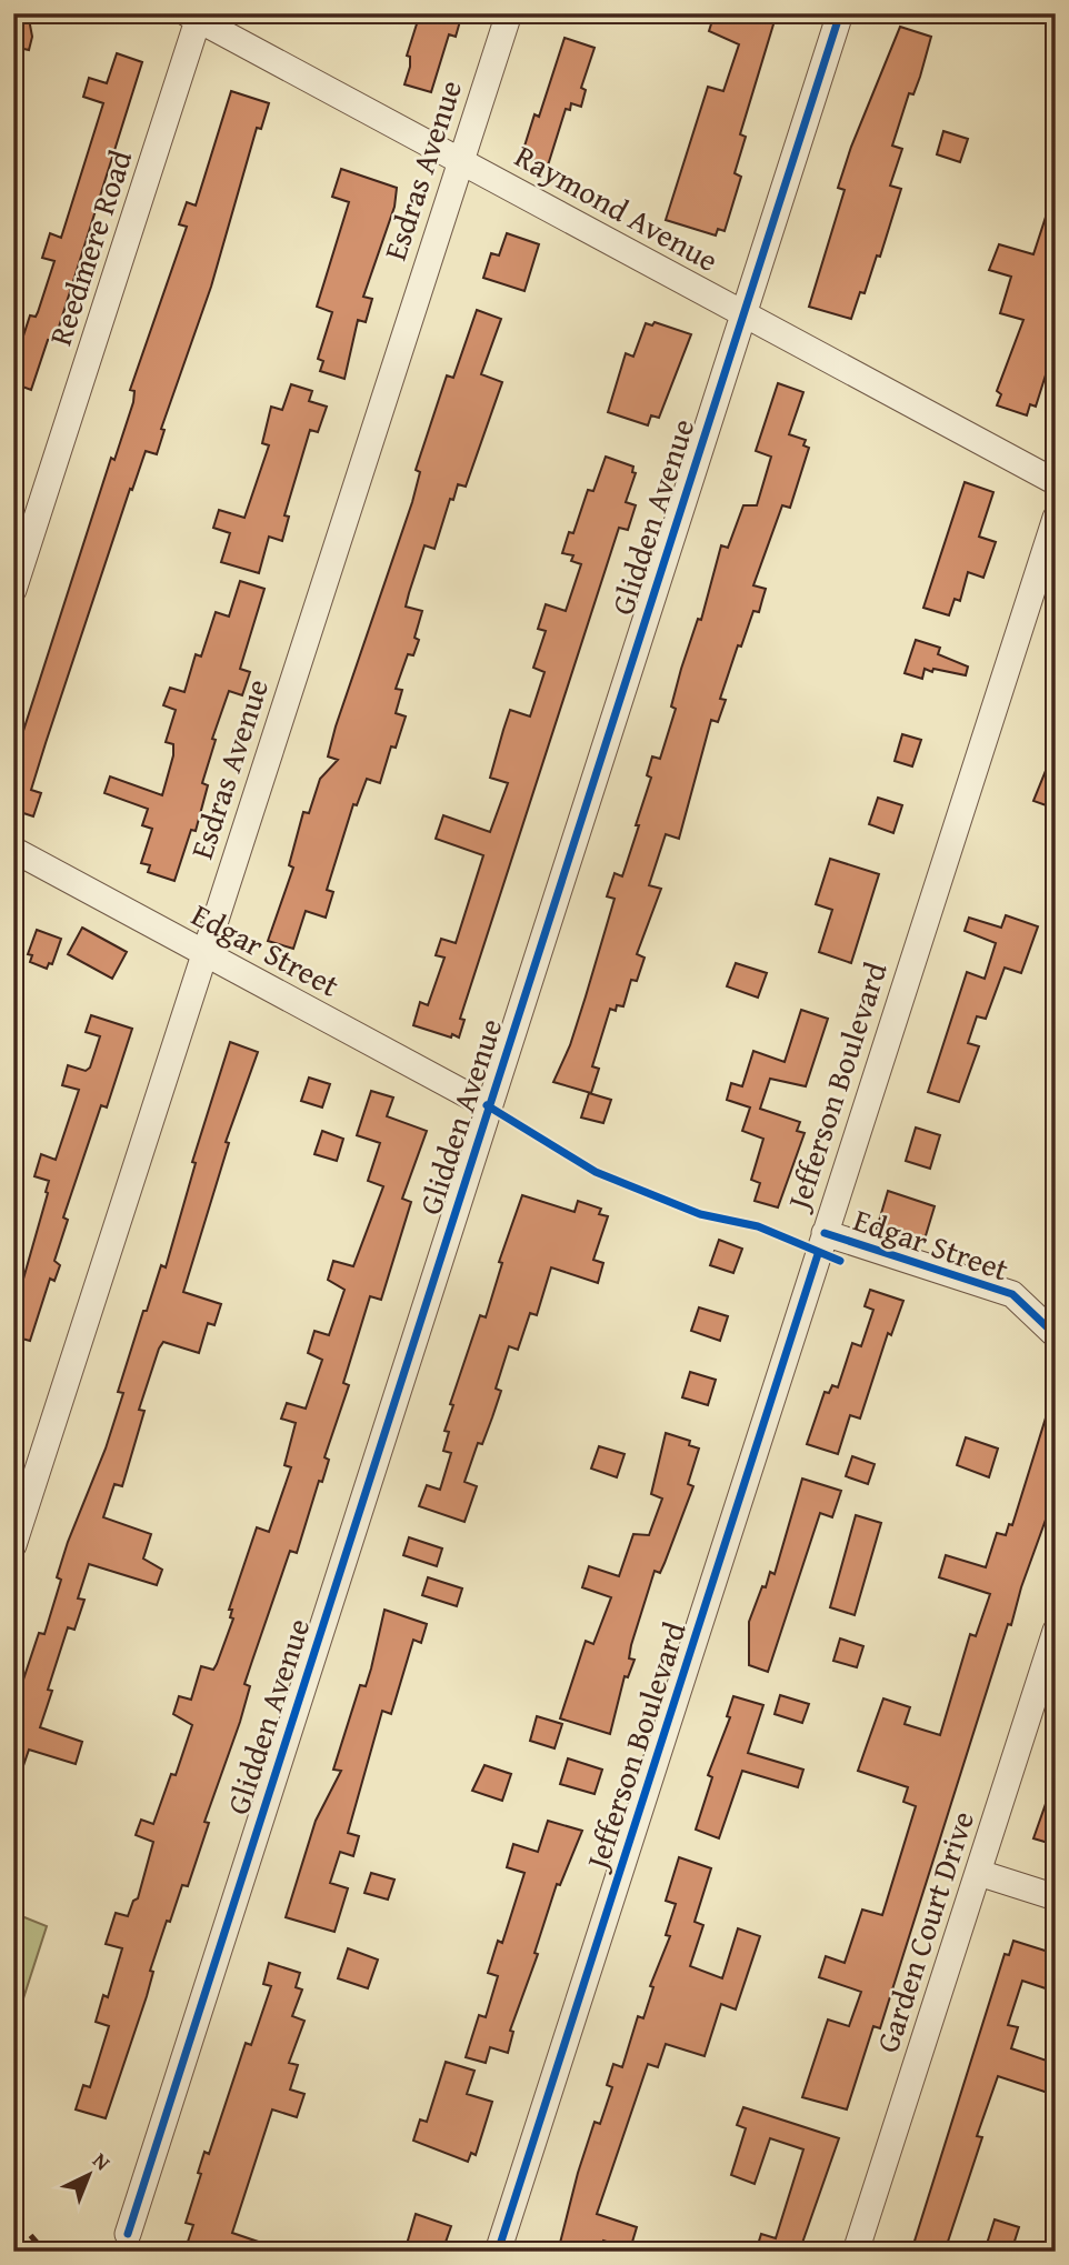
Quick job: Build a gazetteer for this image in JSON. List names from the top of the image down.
{
  "streets": {
    "street": [
      "Esdras Avenue",
      "Raymond Avenue",
      "Reedmere Road",
      "Glidden Avenue",
      "Edgar Street",
      "Jefferson Boulevard",
      "Garden Court Drive"
    ]
  },
  "crossings": [
    ["Esdras Avenue", "Raymond Avenue"],
    ["Esdras Avenue", "Edgar Street"],
    ["Raymond Avenue", "Reedmere Road"],
    ["Raymond Avenue", "Glidden Avenue"],
    ["Glidden Avenue", "Edgar Street"],
    ["Edgar Street", "Jefferson Boulevard"]
  ],
  "north": "top right"
}
